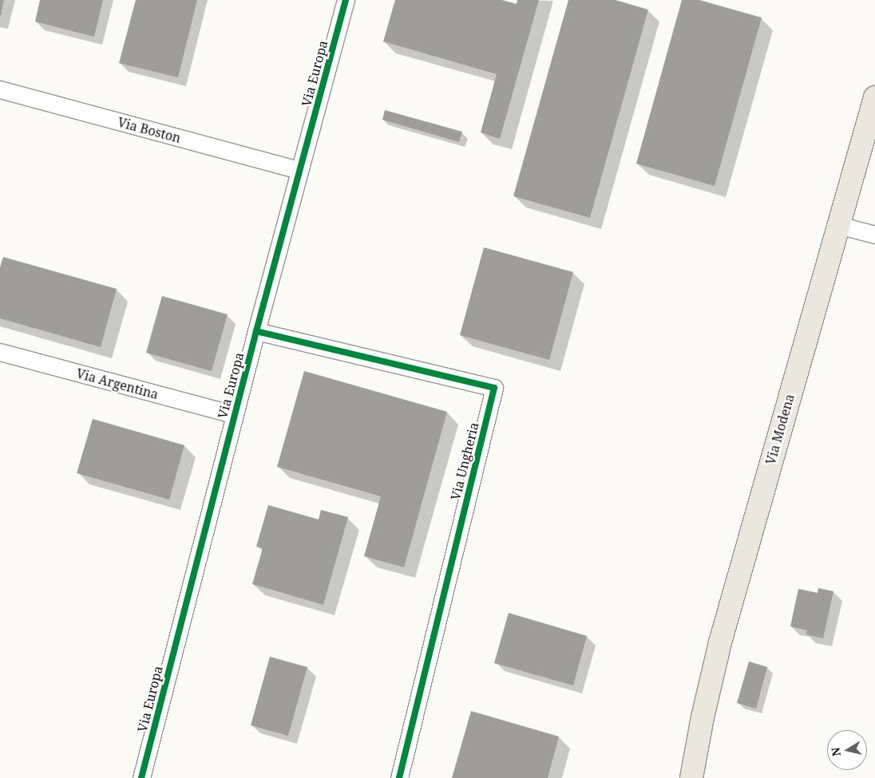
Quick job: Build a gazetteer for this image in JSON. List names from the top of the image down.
{
  "streets": {
    "main road": ["Via Modena"],
    "street": [
      "Via Europa",
      "Via Boston",
      "Via Argentina",
      "Via Ungheria"
    ]
  },
  "crossings": [
    ["Via Europa", "Via Boston"],
    ["Via Europa", "Via Argentina"],
    ["Via Europa", "Via Ungheria"]
  ],
  "north": "left"
}
